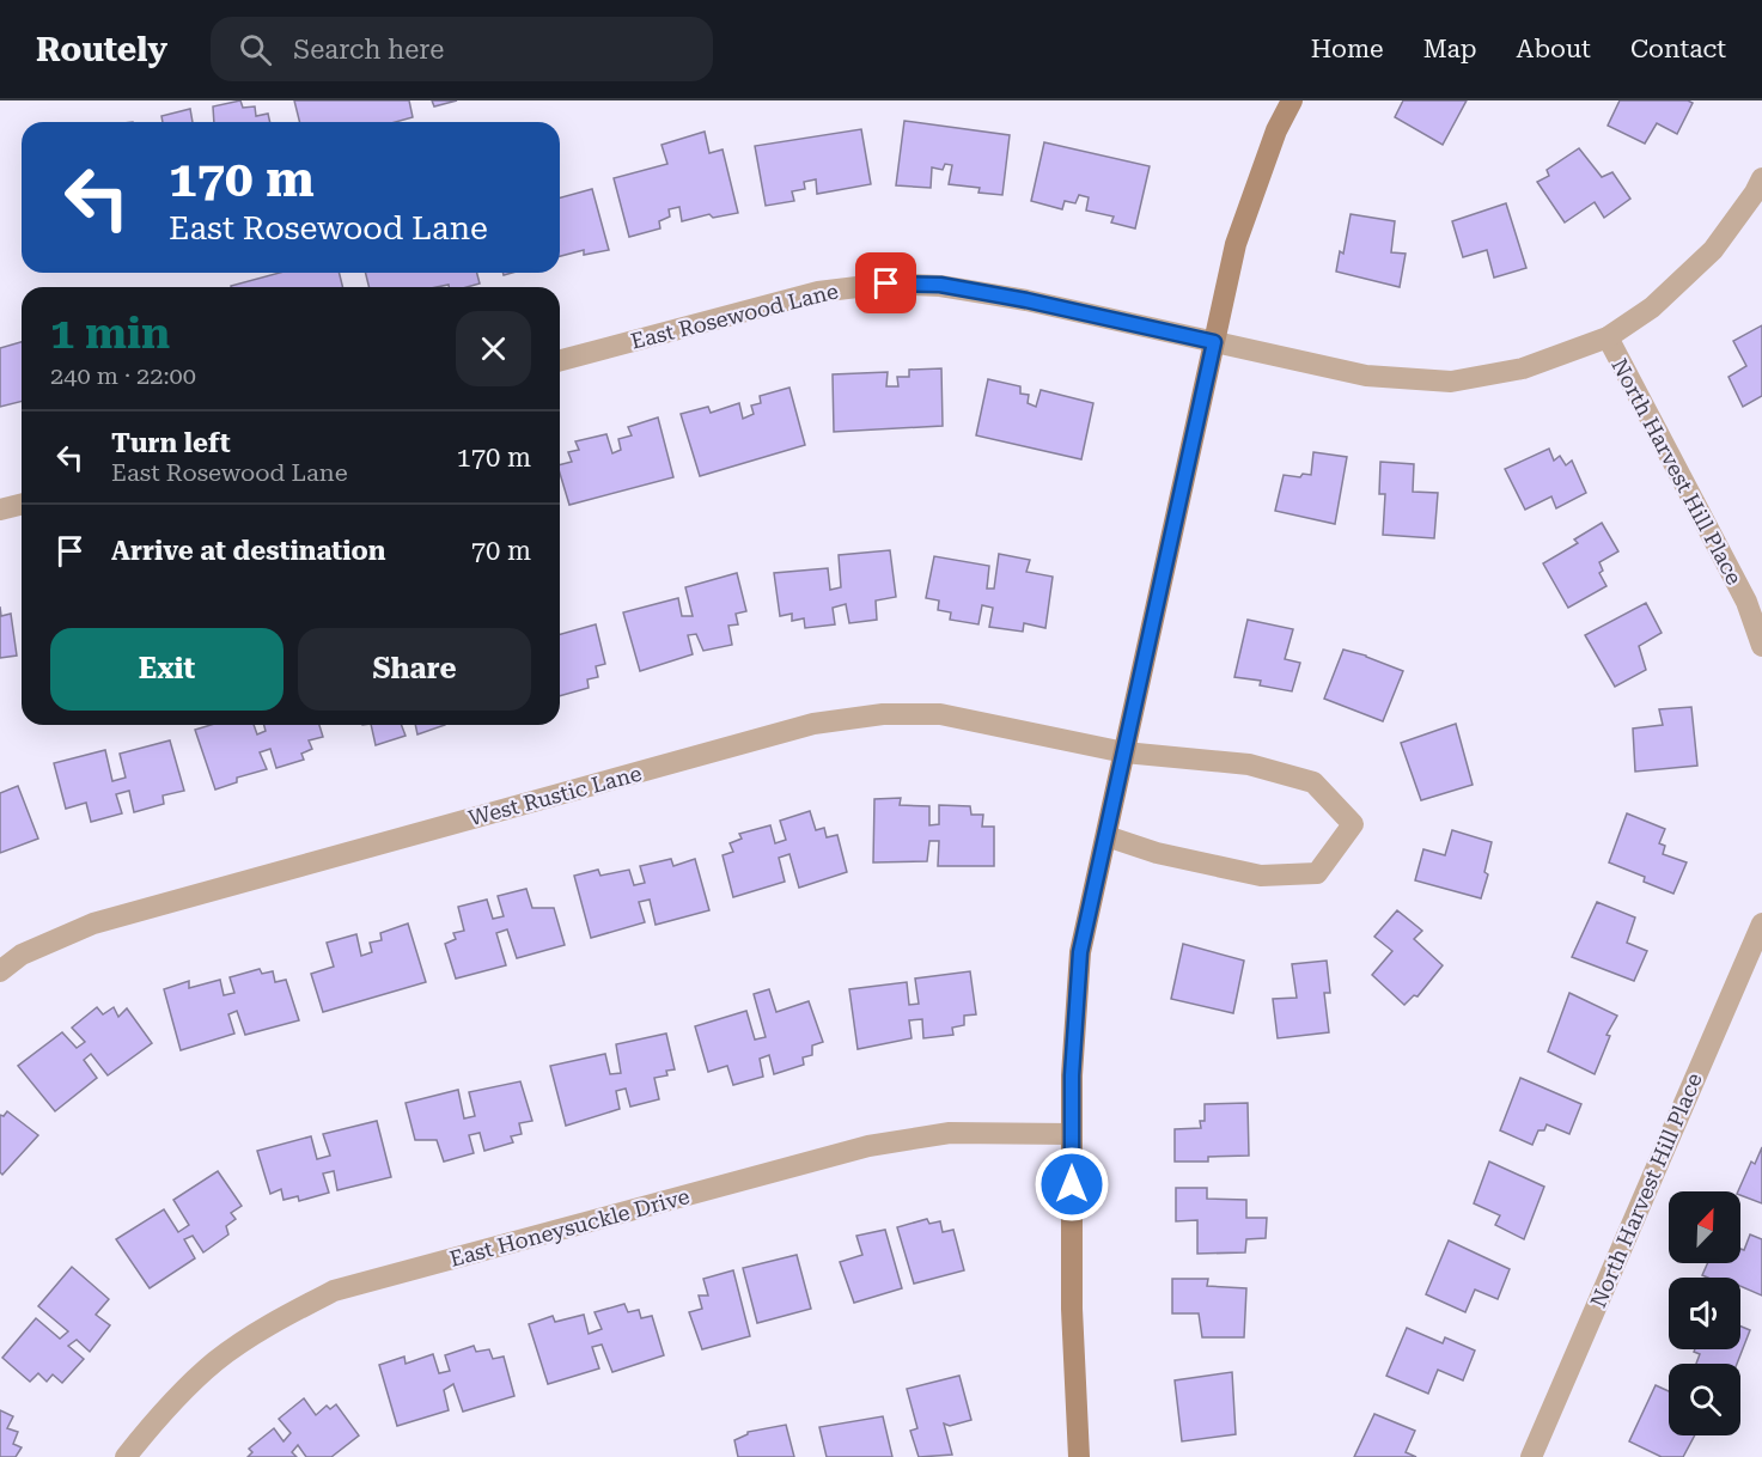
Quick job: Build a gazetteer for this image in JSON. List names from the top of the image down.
{
  "streets": {
    "street": [
      "East Rosewood Lane",
      "North Harvest Hill Place",
      "West Rustic Lane",
      "East Honeysuckle Drive"
    ]
  },
  "crossings": [
    ["East Rosewood Lane", "North Harvest Hill Place"]
  ],
  "north": "top right",
  "page": {
    "header": "Routely",
    "search": "Search here",
    "nav": [
      "Home",
      "Map",
      "About",
      "Contact"
    ],
    "turn": ["170 m", "East Rosewood Lane"],
    "heading": ["1 min", "240 m · 22:00"],
    "list": [
      {
        "name": "Turn left",
        "note": "East Rosewood Lane",
        "value": "170 m"
      },
      {
        "name": "Arrive at destination",
        "value": "70 m"
      }
    ],
    "buttons": ["Exit", "Share"]
  }
}
